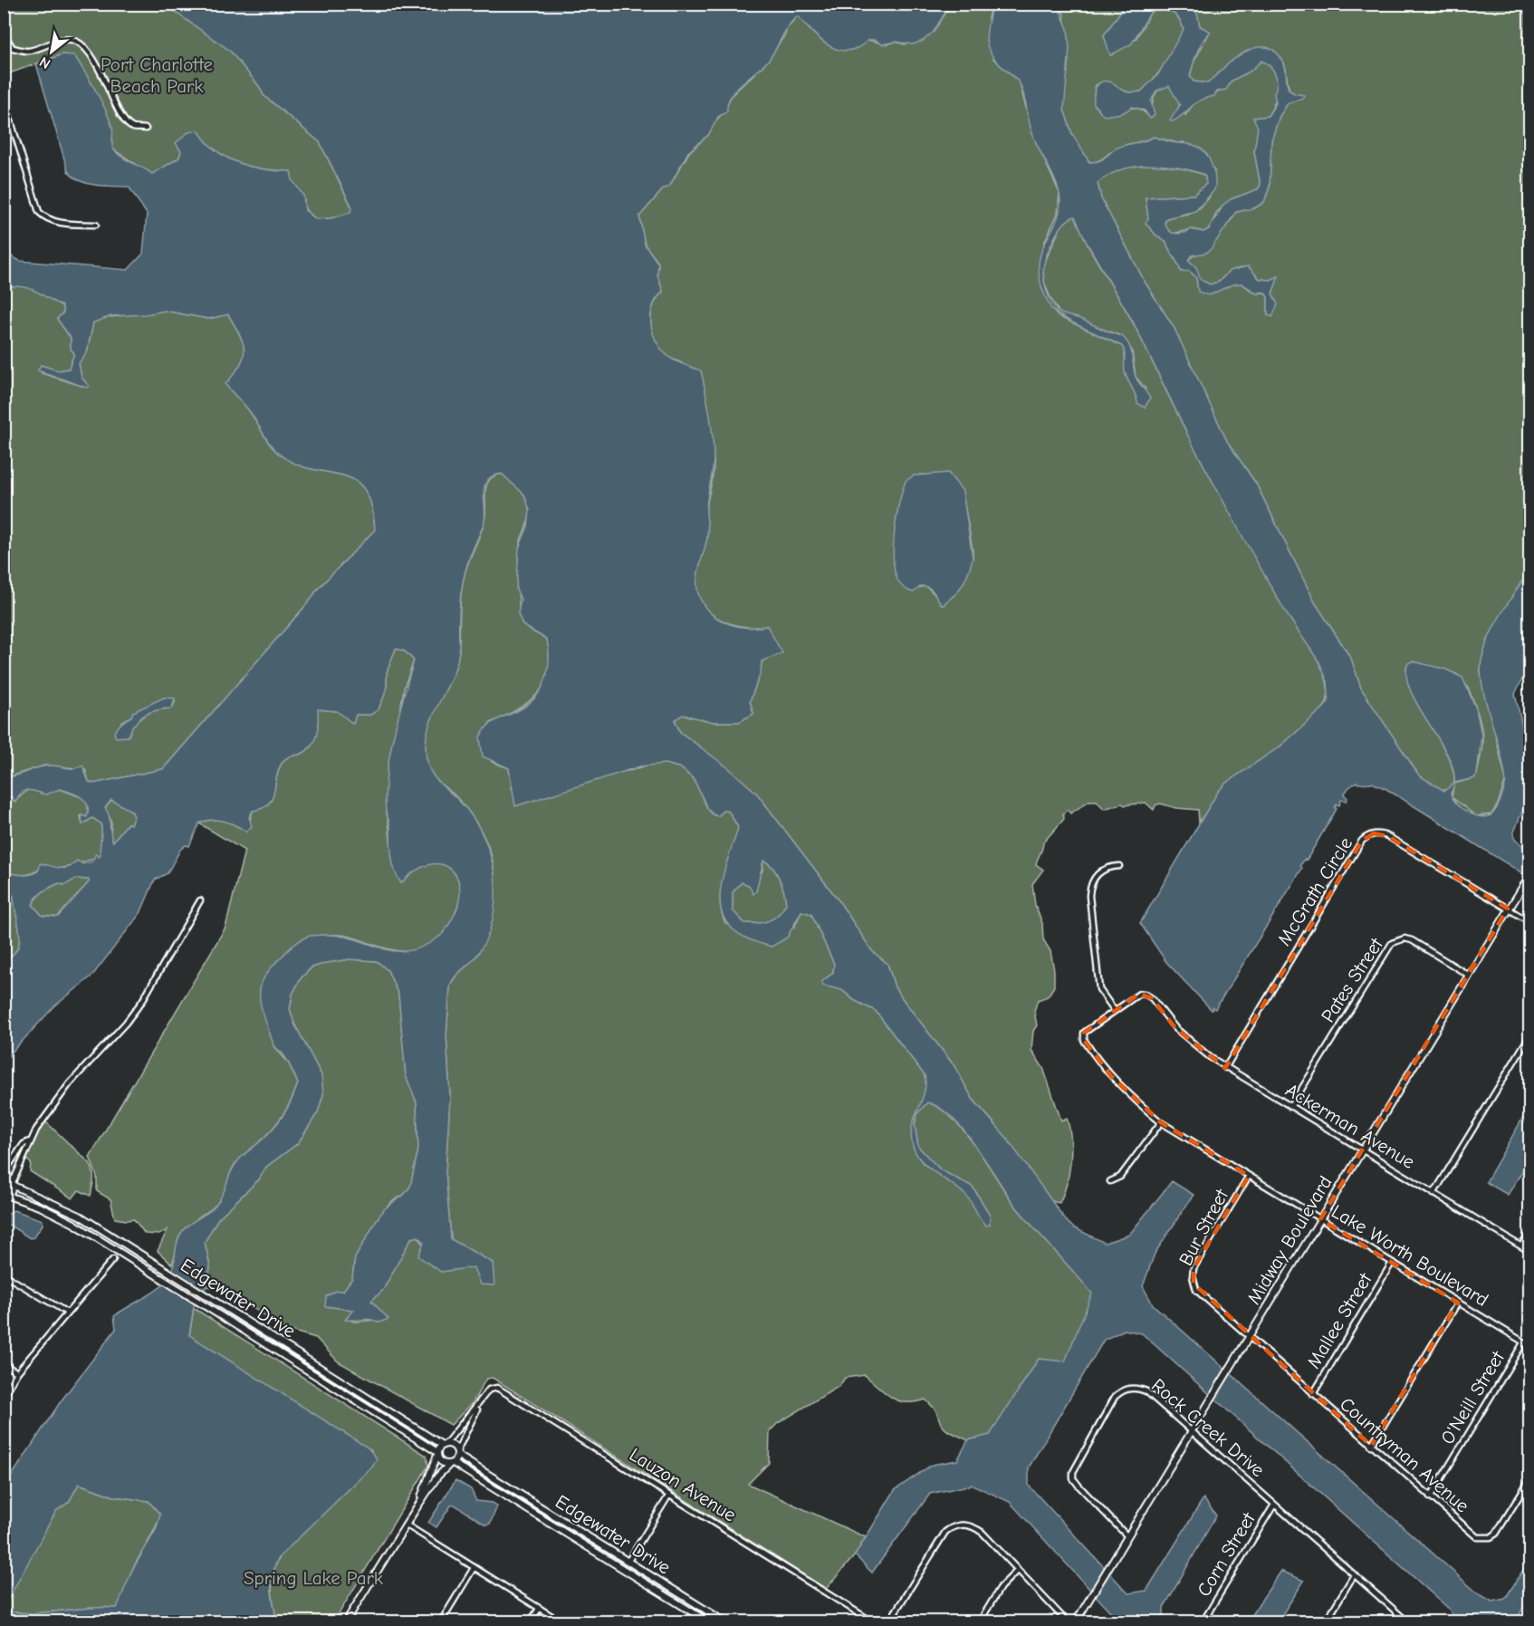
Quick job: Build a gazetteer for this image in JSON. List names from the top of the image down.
{
  "streets": {
    "street": [
      "McGrath Circle",
      "Pates Street",
      "Ackerman Avenue",
      "Bur Street",
      "Midway Boulevard",
      "Lake Worth Boulevard",
      "Edgewater Drive",
      "Mallee Street",
      "O'Neill Street",
      "Rock Creek Drive",
      "Countryman Avenue",
      "Lauzon Avenue",
      "Corn Street"
    ]
  },
  "crossings": [
    ["McGrath Circle", "Ackerman Avenue"],
    ["McGrath Circle", "Midway Boulevard"],
    ["Pates Street", "Ackerman Avenue"],
    ["Pates Street", "Midway Boulevard"],
    ["Ackerman Avenue", "Midway Boulevard"],
    ["Ackerman Avenue", "Lake Worth Boulevard"],
    ["Bur Street", "Midway Boulevard"],
    ["Bur Street", "Lake Worth Boulevard"],
    ["Bur Street", "Countryman Avenue"],
    ["Midway Boulevard", "Lake Worth Boulevard"],
    ["Midway Boulevard", "Rock Creek Drive"],
    ["Midway Boulevard", "Countryman Avenue"],
    ["Lake Worth Boulevard", "Mallee Street"],
    ["Lake Worth Boulevard", "O'Neill Street"],
    ["Edgewater Drive", "Lauzon Avenue"],
    ["Mallee Street", "Countryman Avenue"],
    ["O'Neill Street", "Countryman Avenue"],
    ["Rock Creek Drive", "Corn Street"]
  ],
  "parks": ["Port Charlotte Beach Park", "Spring Lake Park"],
  "north": "bottom left"
}
